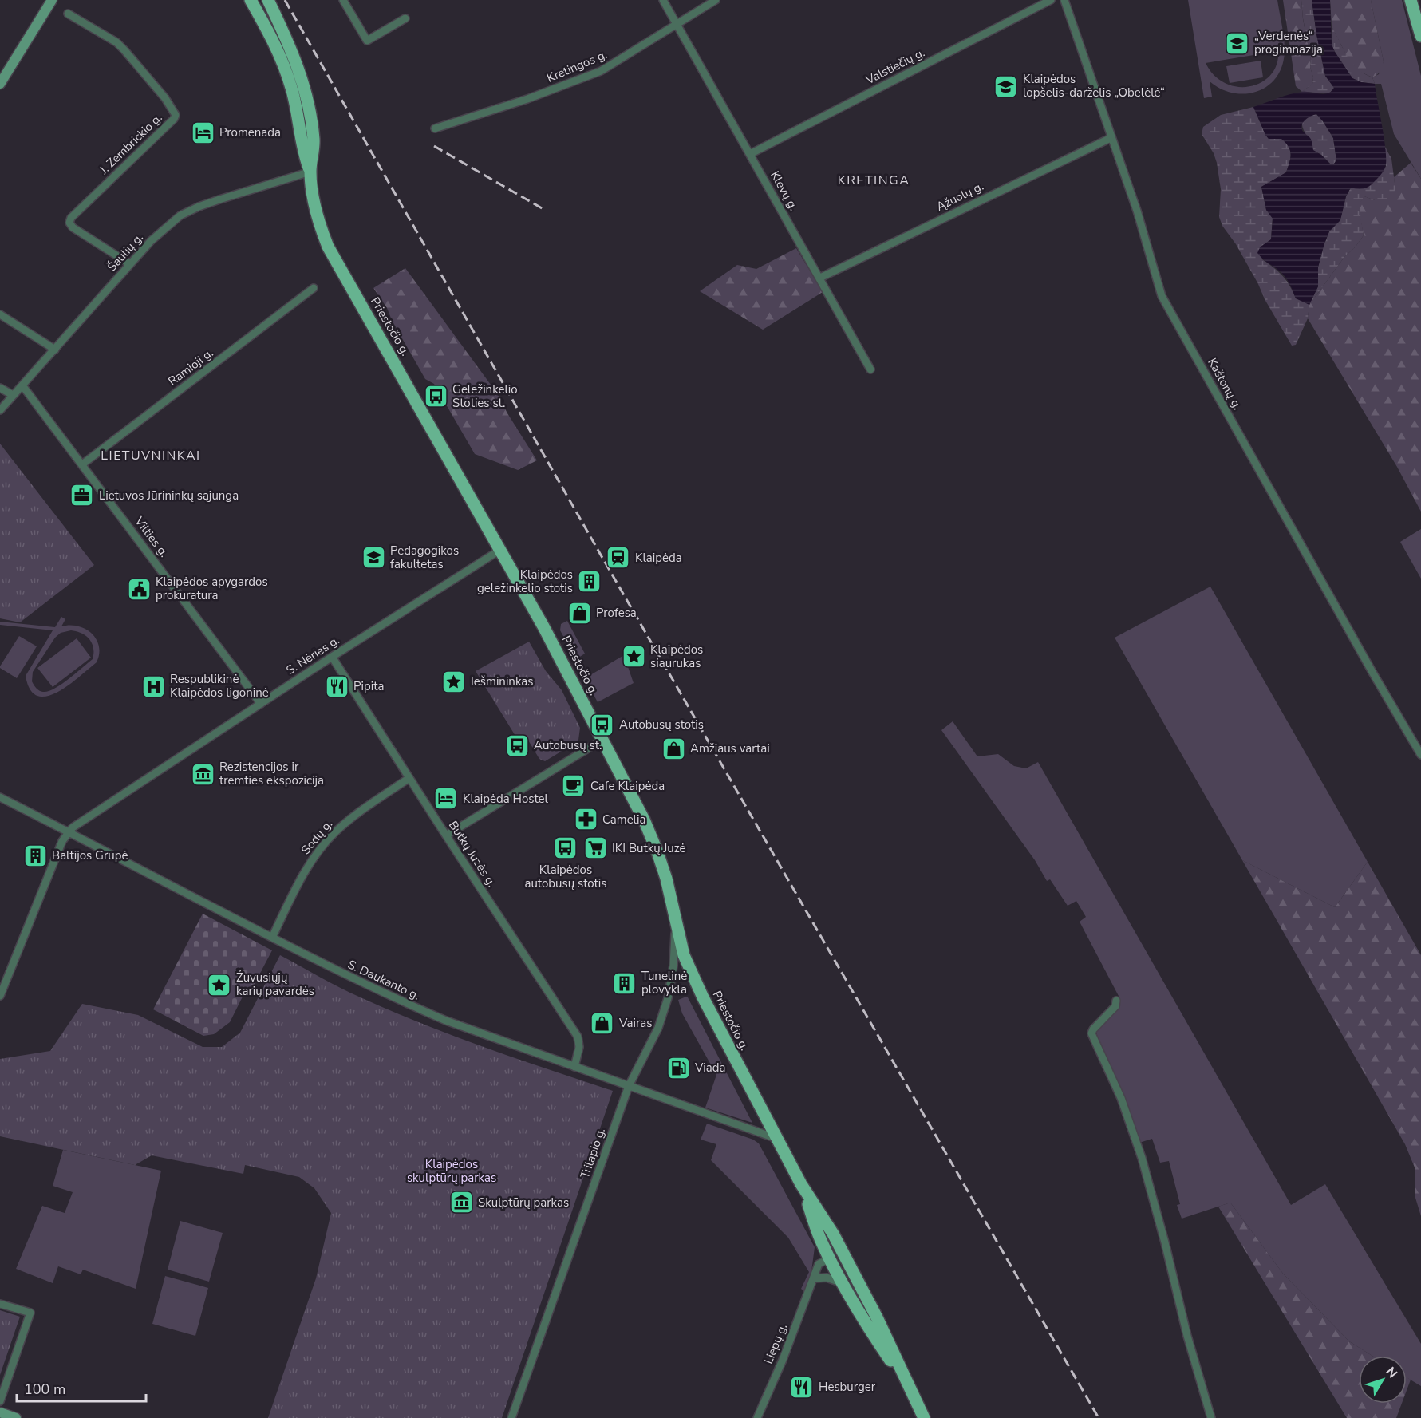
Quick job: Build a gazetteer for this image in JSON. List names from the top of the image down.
{
  "streets": {
    "main road": ["Priestočio g."],
    "street": [
      "Kretingos g.",
      "Valstiečių g.",
      "J. Zembrickio g.",
      "Klevų g.",
      "Ąžuolų g.",
      "Šaulių g.",
      "Ramioji g.",
      "Kaštonų g.",
      "Vilties g.",
      "S. Nėries g.",
      "Sodų g.",
      "Butkų Juzės g.",
      "S. Daukanto g.",
      "Trilapio g.",
      "Liepų g."
    ]
  },
  "crossings": [
    ["Kretingos g.", "Klevų g."],
    ["Valstiečių g.", "Klevų g."],
    ["J. Zembrickio g.", "Šaulių g."],
    ["Klevų g.", "Ąžuolų g."],
    ["Ąžuolų g.", "Kaštonų g."],
    ["Šaulių g.", "Priestočio g."],
    ["Šaulių g.", "Vilties g."],
    ["Priestočio g.", "S. Nėries g."],
    ["Priestočio g.", "S. Daukanto g."],
    ["Priestočio g.", "Trilapio g."],
    ["Priestočio g.", "Liepų g."],
    ["Ramioji g.", "Vilties g."],
    ["Vilties g.", "S. Nėries g."],
    ["S. Nėries g.", "Butkų Juzės g."],
    ["S. Nėries g.", "S. Daukanto g."],
    ["Sodų g.", "Butkų Juzės g."],
    ["Sodų g.", "S. Daukanto g."],
    ["Butkų Juzės g.", "S. Daukanto g."],
    ["S. Daukanto g.", "Trilapio g."]
  ],
  "districts": ["KRETINGA", "LIETUVNINKAI"],
  "parks": ["Klaipėdos skulptūrų parkas"],
  "places": {
    "school or university": ["„Verdenės“ progimnazija", "Klaipėdos lopšelis-darželis „Obelėlė“", "Pedagogikos fakultetas"],
    "hotel": ["Promenada", "Klaipėda Hostel"],
    "bus stop": [
      "Geležinkelio Stoties st.",
      "Autobusų stotis",
      "Autobusų st.",
      "Klaipėdos autobusų stotis"
    ],
    "office": ["Lietuvos Jūrininkų sąjunga"],
    "station": ["Klaipėda"],
    "building": ["Klaipėdos geležinkelio stotis", "Baltijos Grupė", "Tunelinė plovykla"],
    "public building": ["Klaipėdos apygardos prokuratūra"],
    "shop": ["Profesa", "Amžiaus vartai", "Vairas"],
    "place": ["Klaipėdos siaurukas", "Iešmininkas", "Žuvusiųjų karių pavardės"],
    "hospital": ["Respublikinė Klaipėdos ligoninė"],
    "restaurant": ["Pipita", "Hesburger"],
    "museum": ["Rezistencijos ir tremties ekspozicija", "Skulptūrų parkas"],
    "cafe": ["Cafe Klaipėda"],
    "pharmacy": ["Camelia"],
    "supermarket": ["IKI Butkų Juzė"],
    "fuel station": ["Viada"]
  },
  "scale_bar": "100 m",
  "north": "top right"
}
